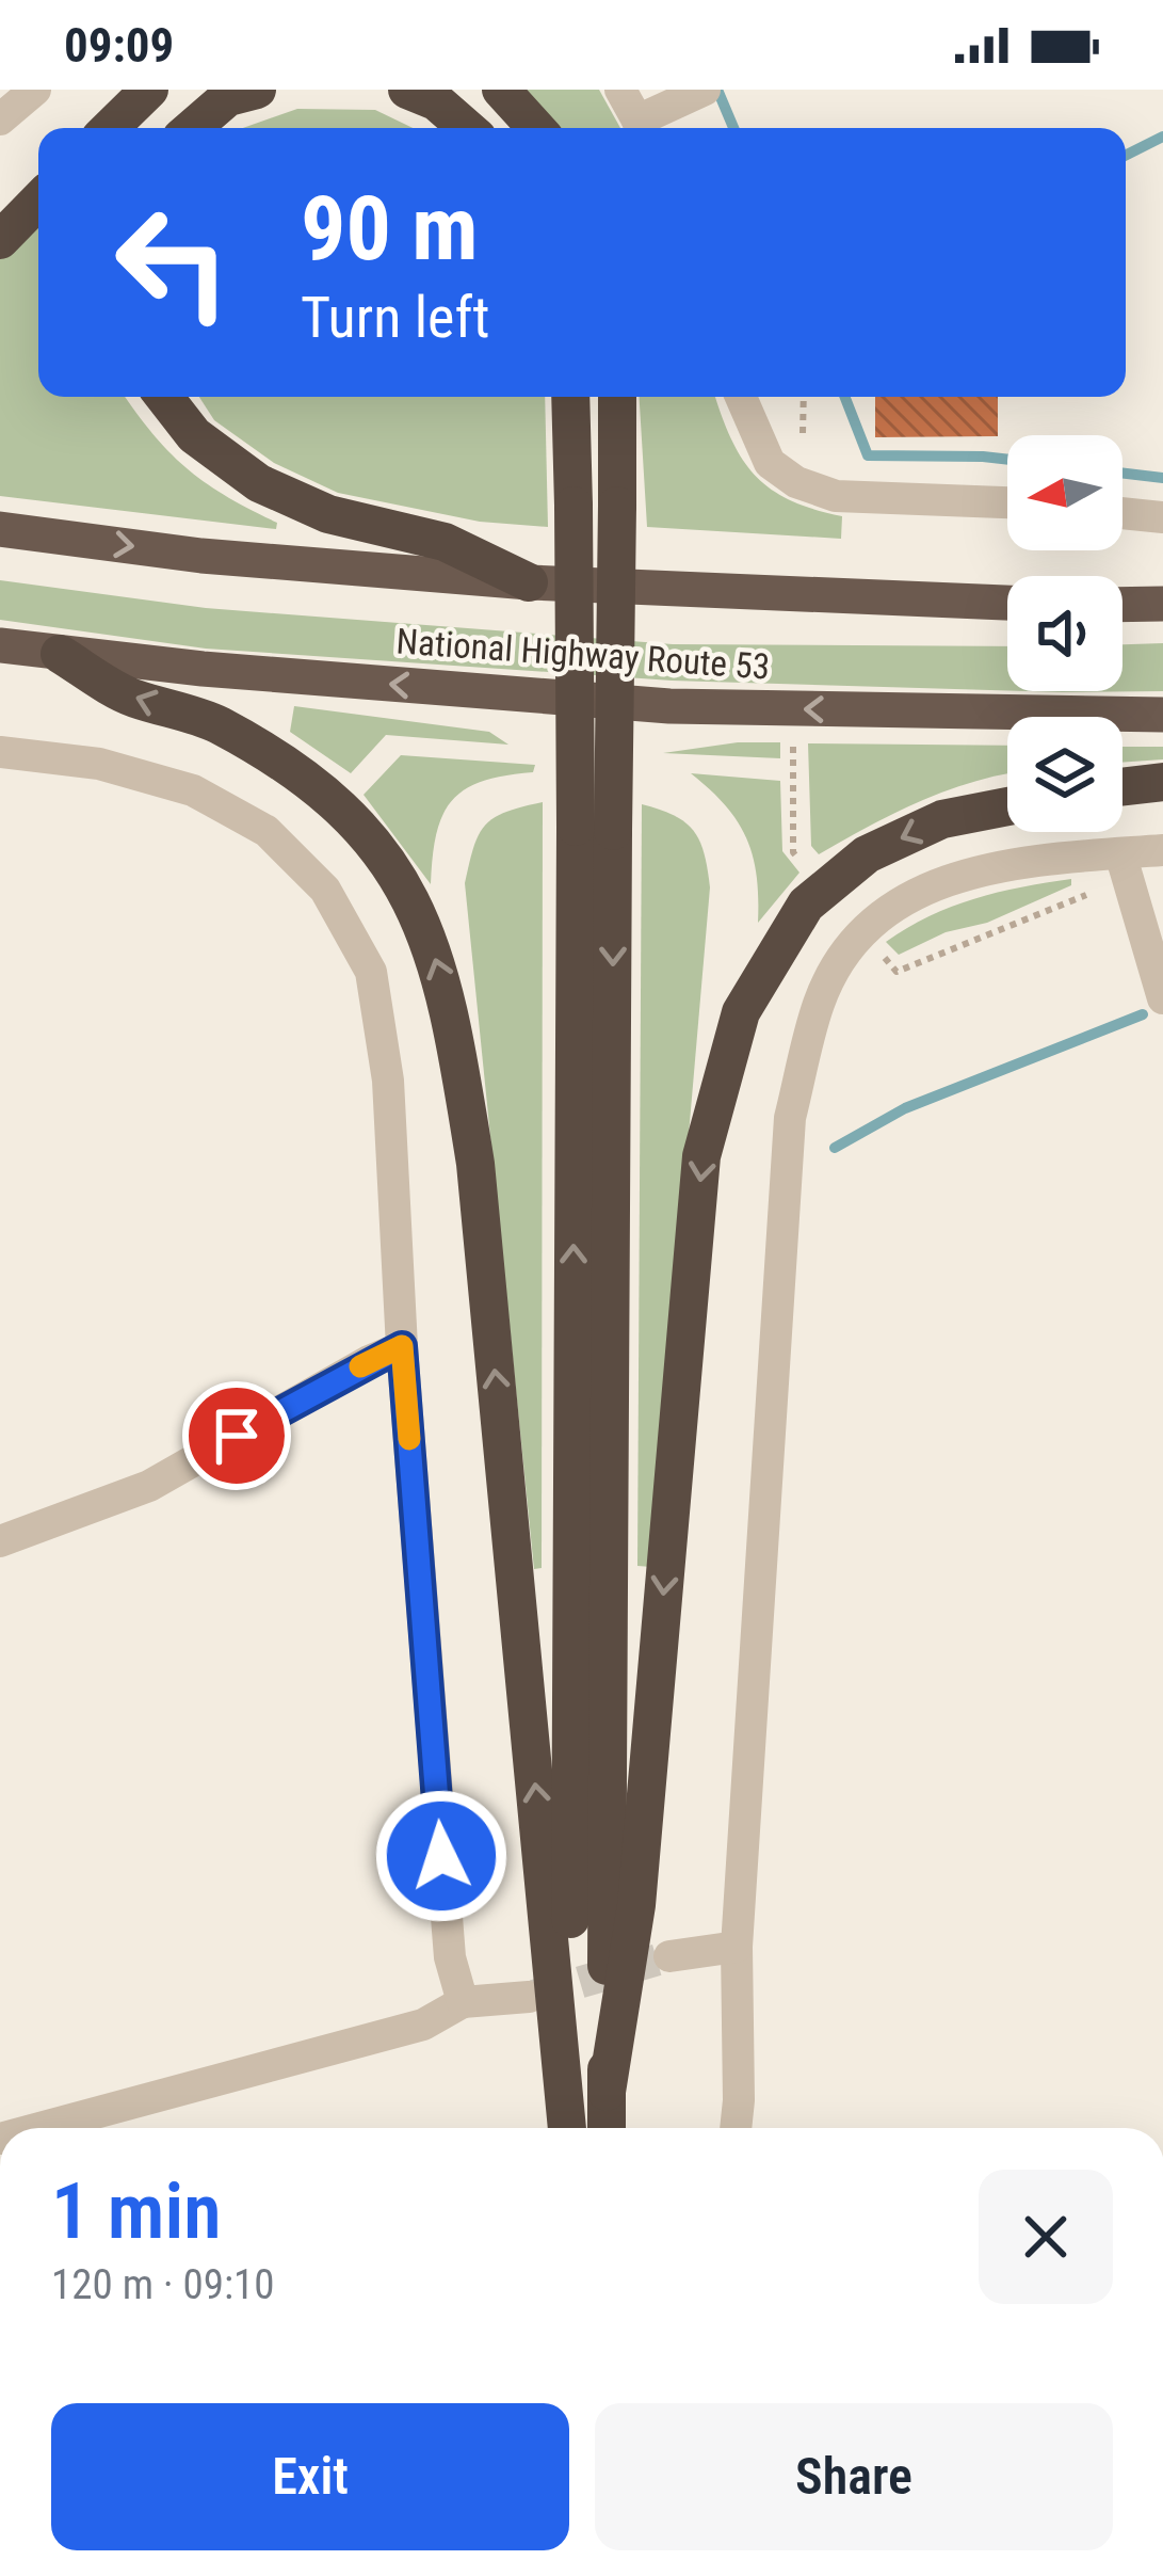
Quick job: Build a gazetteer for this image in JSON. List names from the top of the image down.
{
  "streets": {
    "highway": ["National Highway Route 53"]
  },
  "north": "left",
  "page": {
    "status": "09:09",
    "turn": ["90 m", "Turn left"],
    "heading": ["1 min", "120 m · 09:10"],
    "buttons": ["Exit", "Share"]
  }
}
